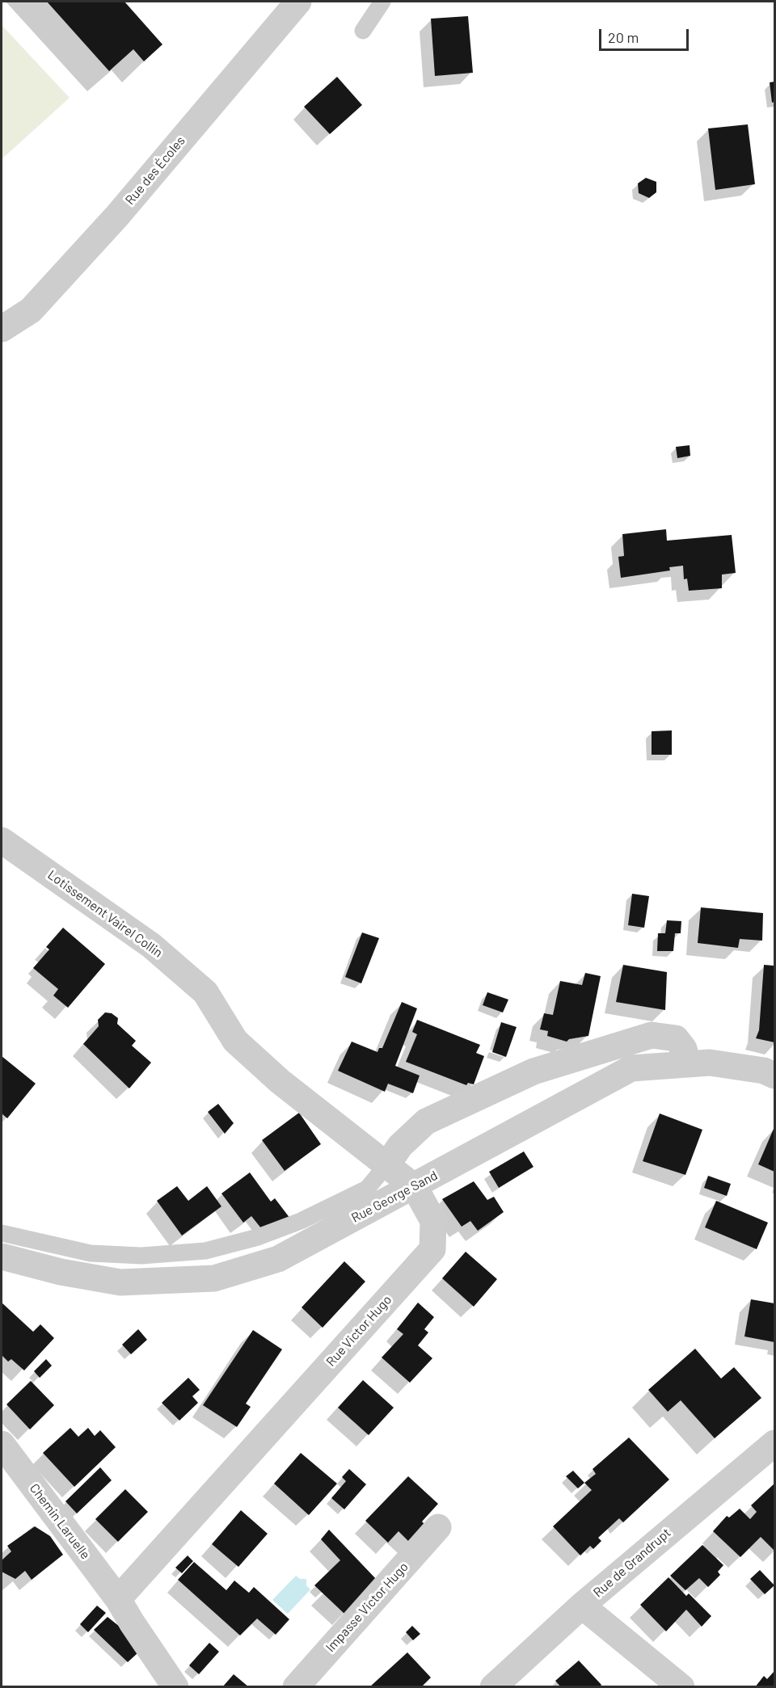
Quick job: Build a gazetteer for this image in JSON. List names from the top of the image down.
{
  "streets": {
    "street": [
      "Rue des Écoles",
      "Lotissement Vairel Collin",
      "Rue George Sand",
      "Rue Victor Hugo",
      "Chemin Laruelle",
      "Rue de Grandrupt",
      "Impasse Victor Hugo"
    ]
  },
  "crossings": [
    ["Lotissement Vairel Collin", "Rue Victor Hugo"],
    ["Rue George Sand", "Rue Victor Hugo"],
    ["Rue Victor Hugo", "Chemin Laruelle"]
  ],
  "scale_bar": "20 m"
}
